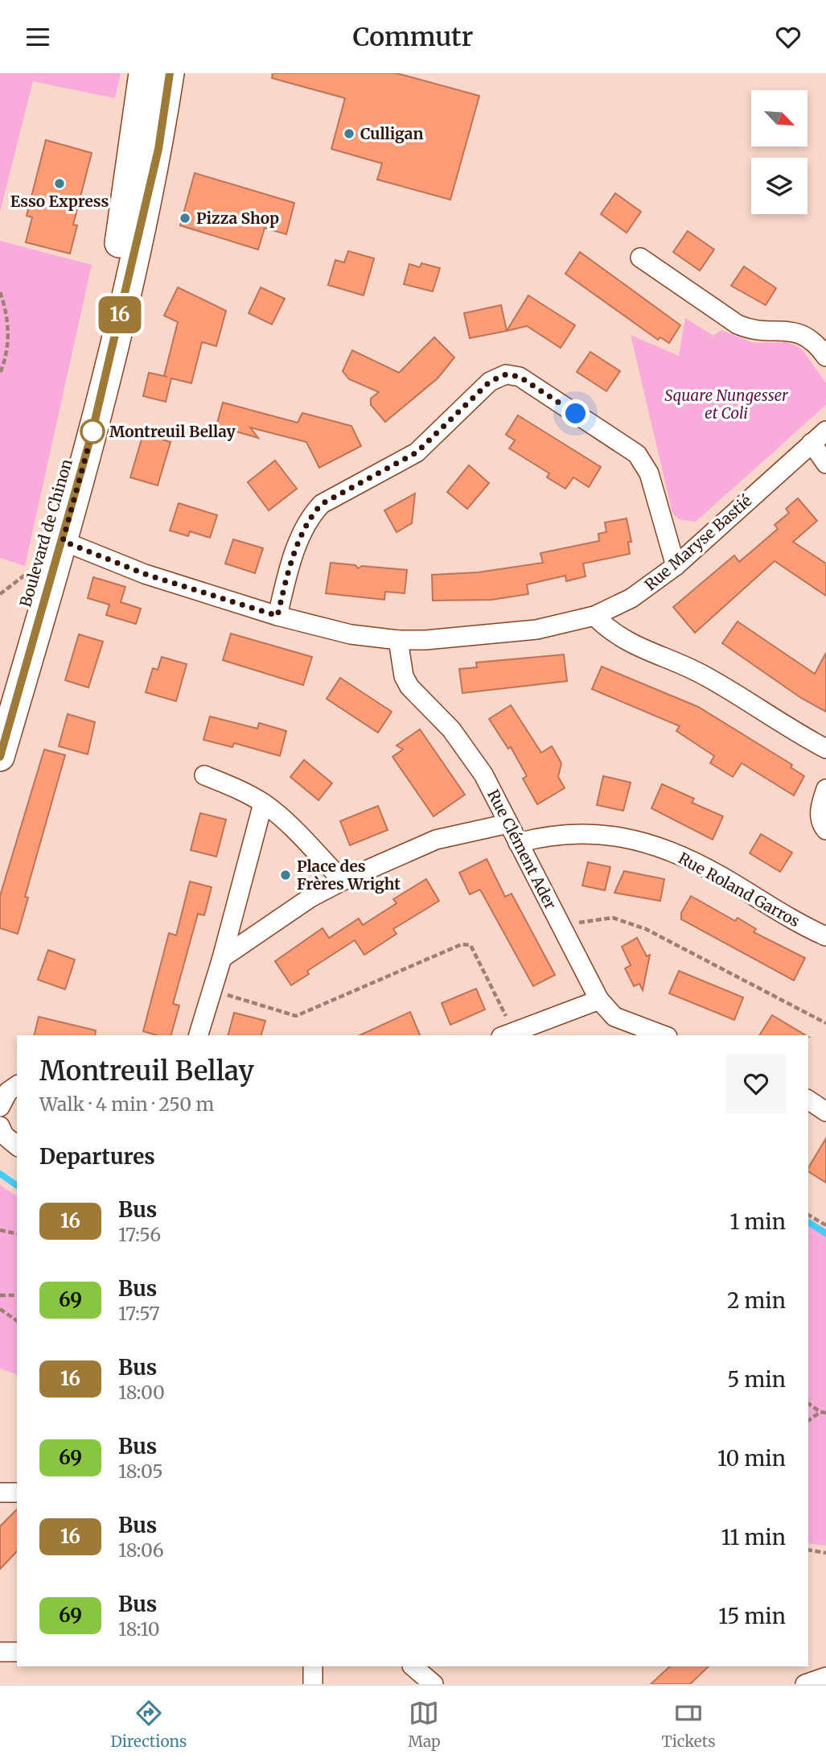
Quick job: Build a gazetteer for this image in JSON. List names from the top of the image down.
{
  "streets": {
    "main road": ["Boulevard de Chinon"],
    "street": ["Rue Maryse Bastié", "Rue Clément Ader", "Rue Roland Garros"]
  },
  "crossings": [
    ["Boulevard de Chinon", "Rue Maryse Bastié"],
    ["Rue Maryse Bastié", "Rue Clément Ader"],
    ["Rue Clément Ader", "Rue Roland Garros"]
  ],
  "parks": ["Square Nungesser et Coli"],
  "places": [
    "Culligan",
    "Esso Express",
    "Pizza Shop",
    "Montreuil Bellay",
    "Place des Frères Wright"
  ],
  "lines": ["bus line 16"],
  "north": "bottom right",
  "page": {
    "header": "Commutr",
    "on_map": "16",
    "heading": [
      ["Montreuil Bellay", "Walk · 4 min · 250 m"],
      "Departures"
    ],
    "list": [
      {
        "mark": "16",
        "name": "Bus",
        "note": "17:56",
        "value": "1 min"
      },
      {
        "mark": "69",
        "name": "Bus",
        "note": "17:57",
        "value": "2 min"
      },
      {
        "mark": "16",
        "name": "Bus",
        "note": "18:00",
        "value": "5 min"
      },
      {
        "mark": "69",
        "name": "Bus",
        "note": "18:05",
        "value": "10 min"
      },
      {
        "mark": "16",
        "name": "Bus",
        "note": "18:06",
        "value": "11 min"
      },
      {
        "mark": "69",
        "name": "Bus",
        "note": "18:10",
        "value": "15 min"
      }
    ],
    "tabs": ["Directions", "Map", "Tickets"]
  }
}
